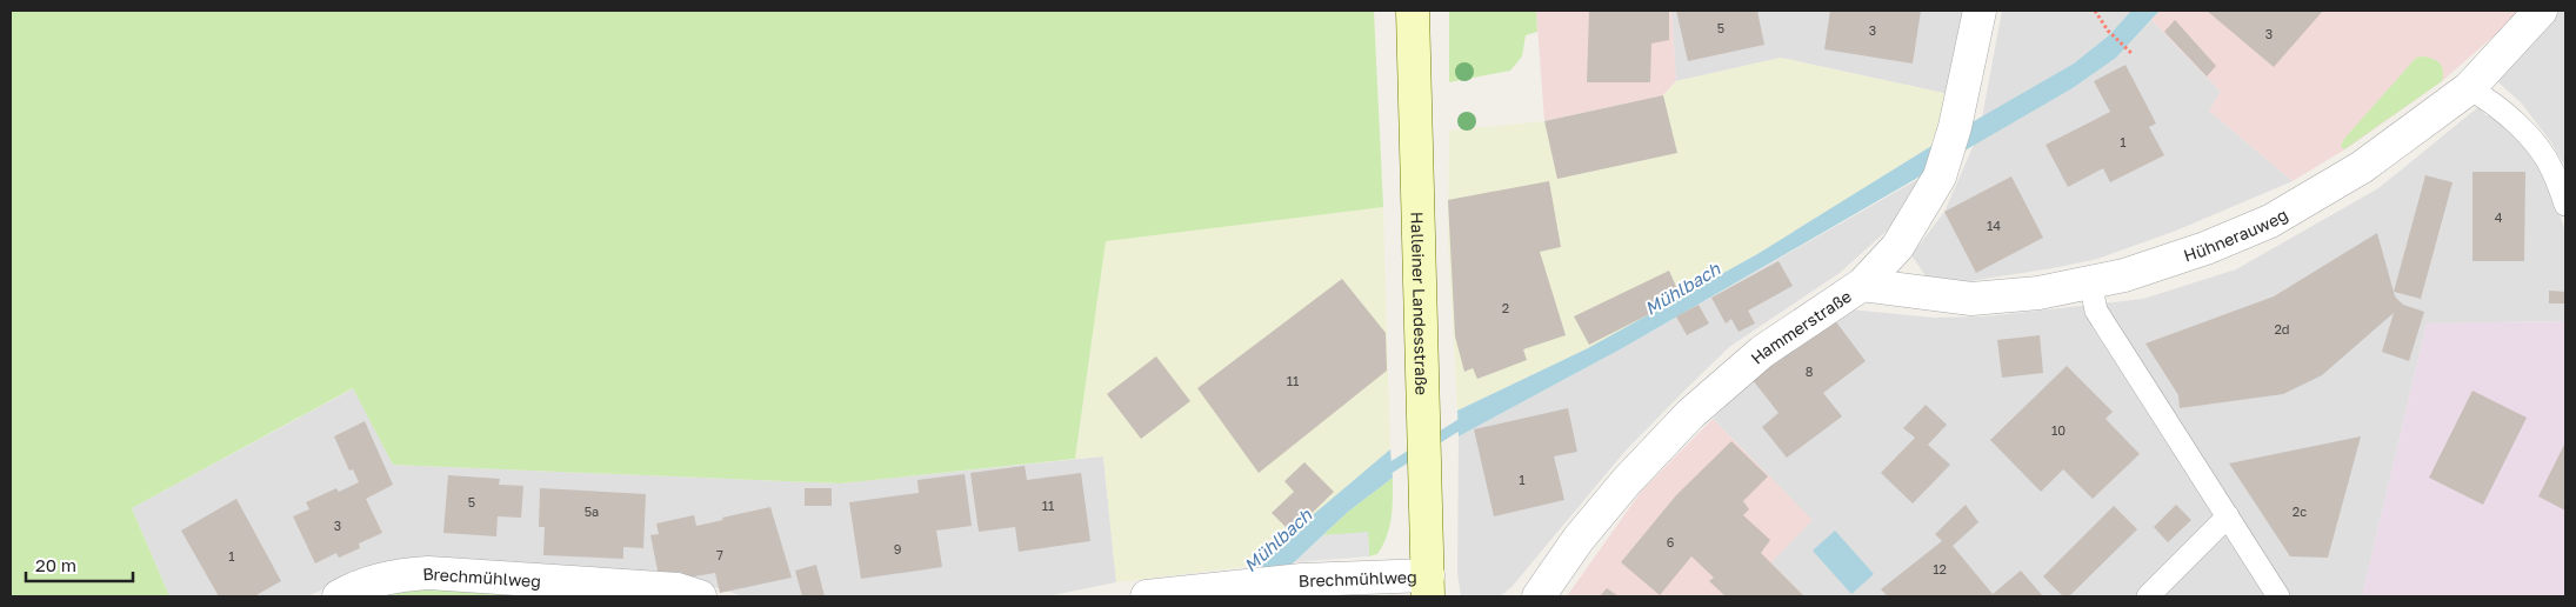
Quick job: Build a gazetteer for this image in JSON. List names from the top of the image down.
{
  "streets": {
    "main road": ["Halleiner Landesstraße"],
    "street": ["Hühnerauweg", "Hammerstraße", "Brechmühlweg"]
  },
  "crossings": [
    ["Hühnerauweg", "Hammerstraße"],
    ["Halleiner Landesstraße", "Brechmühlweg"]
  ],
  "water": ["Mühlbach"],
  "house_numbers": [
    "5",
    "3",
    "3",
    "1",
    "4",
    "14",
    "2",
    "2d",
    "8",
    "11",
    "10",
    "1",
    "5",
    "11",
    "5a",
    "2c",
    "3",
    "6",
    "9",
    "7",
    "1",
    "12"
  ],
  "scale_bar": "20 m"
}
